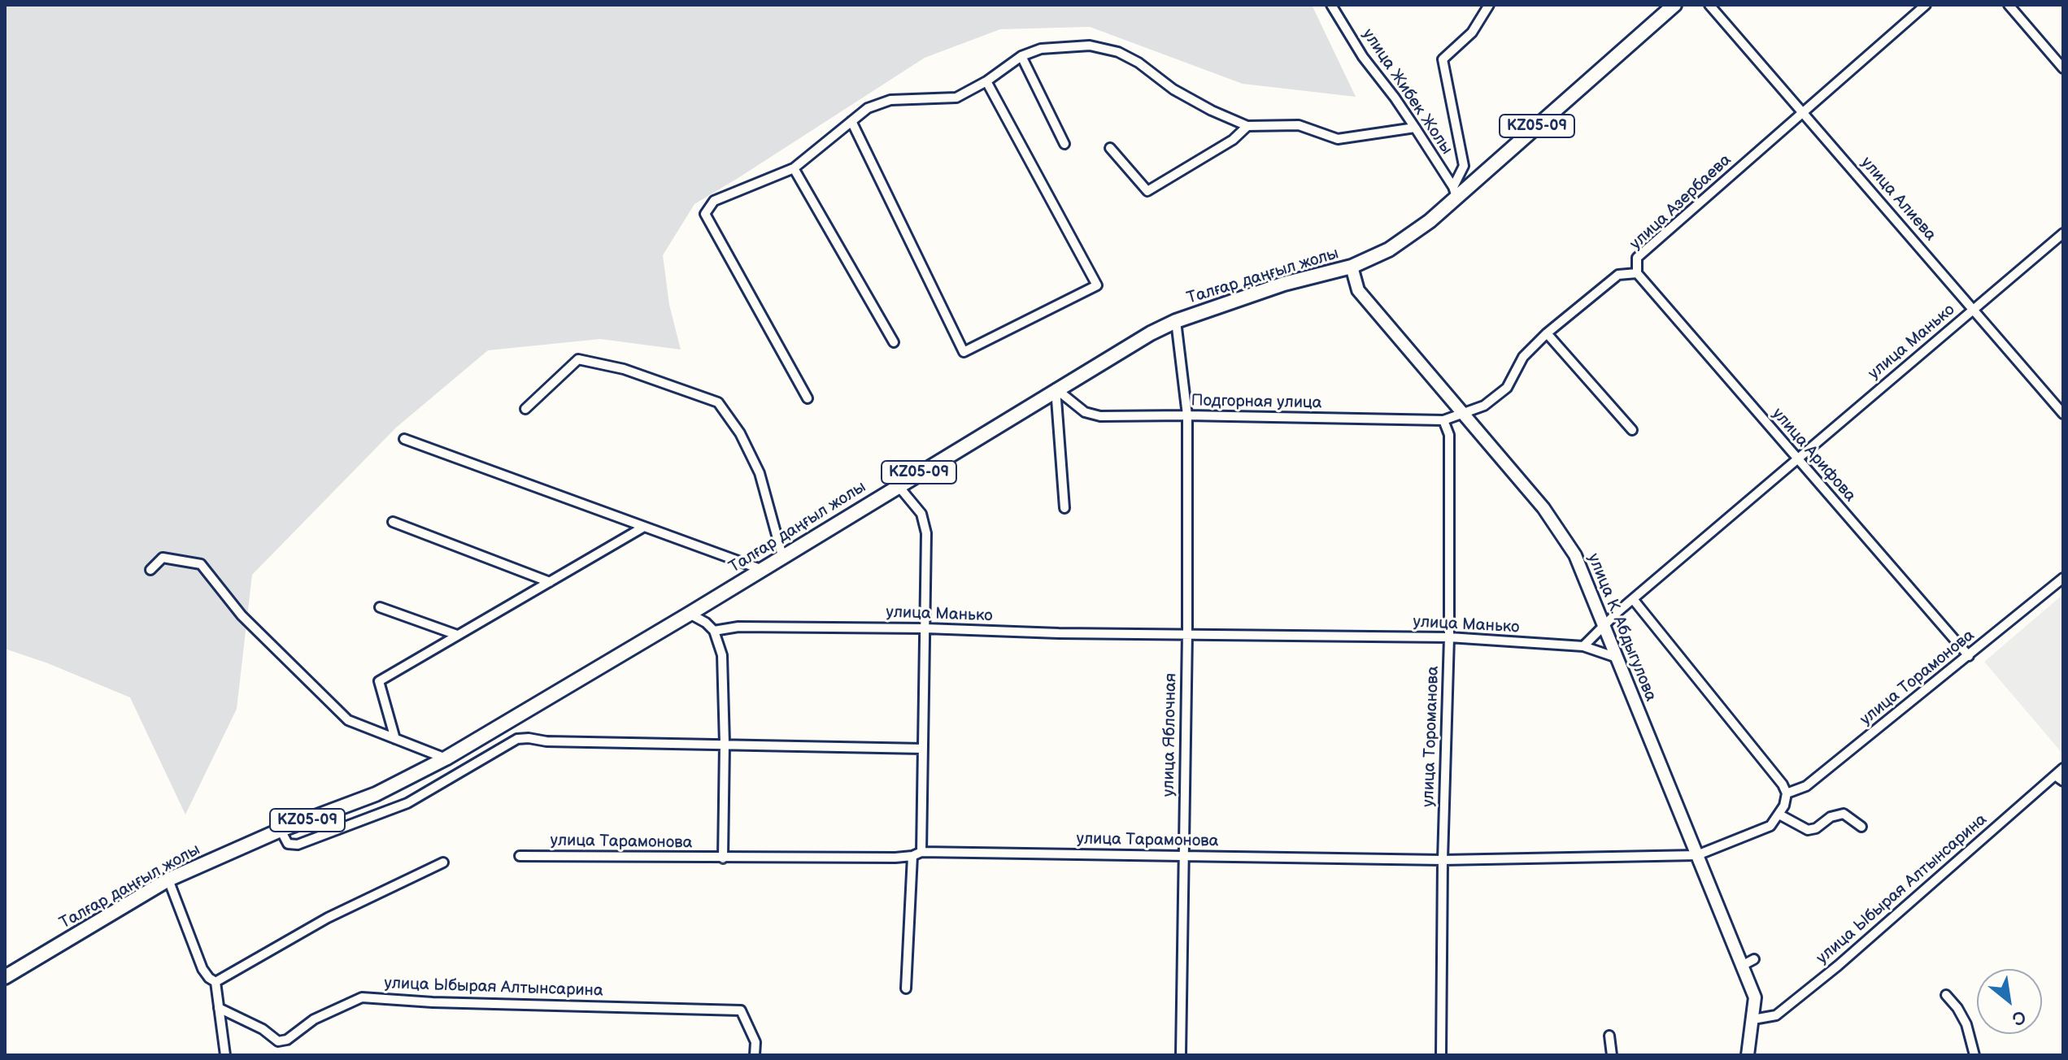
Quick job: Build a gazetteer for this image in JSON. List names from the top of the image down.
{
  "streets": {
    "main road": ["KZ05-09", "Талғар даңғыл жолы"],
    "street": [
      "улица Жибек Жолы",
      "улица Алиева",
      "улица Азербаева",
      "улица Манько",
      "Подгорная улица",
      "улица Арифова",
      "улица К. Абдыгулова",
      "улица Торамонова",
      "улица Яблочная",
      "улица Тороманова",
      "улица Тарамонова",
      "улица Ыбырая Алтынсарина"
    ]
  },
  "crossings": [
    ["улица Жибек Жолы", "Талғар даңғыл жолы"],
    ["улица Алиева", "улица Азербаева"],
    ["улица Алиева", "улица Манько"],
    ["улица Азербаева", "Подгорная улица"],
    ["улица Азербаева", "улица Арифова"],
    ["улица Азербаева", "улица К. Абдыгулова"],
    ["Талғар даңғыл жолы", "Подгорная улица"],
    ["Талғар даңғыл жолы", "улица К. Абдыгулова"],
    ["Талғар даңғыл жолы", "улица Яблочная"],
    ["улица Манько", "улица Арифова"],
    ["улица Манько", "улица К. Абдыгулова"],
    ["улица Манько", "улица Яблочная"],
    ["улица Манько", "улица Тороманова"],
    ["Подгорная улица", "улица К. Абдыгулова"],
    ["Подгорная улица", "улица Яблочная"],
    ["Подгорная улица", "улица Тороманова"],
    ["улица Арифова", "улица Торамонова"],
    ["улица К. Абдыгулова", "улица Тарамонова"],
    ["улица К. Абдыгулова", "улица Ыбырая Алтынсарина"],
    ["улица Яблочная", "улица Тарамонова"],
    ["улица Тороманова", "улица Тарамонова"]
  ],
  "north": "bottom right"
}
